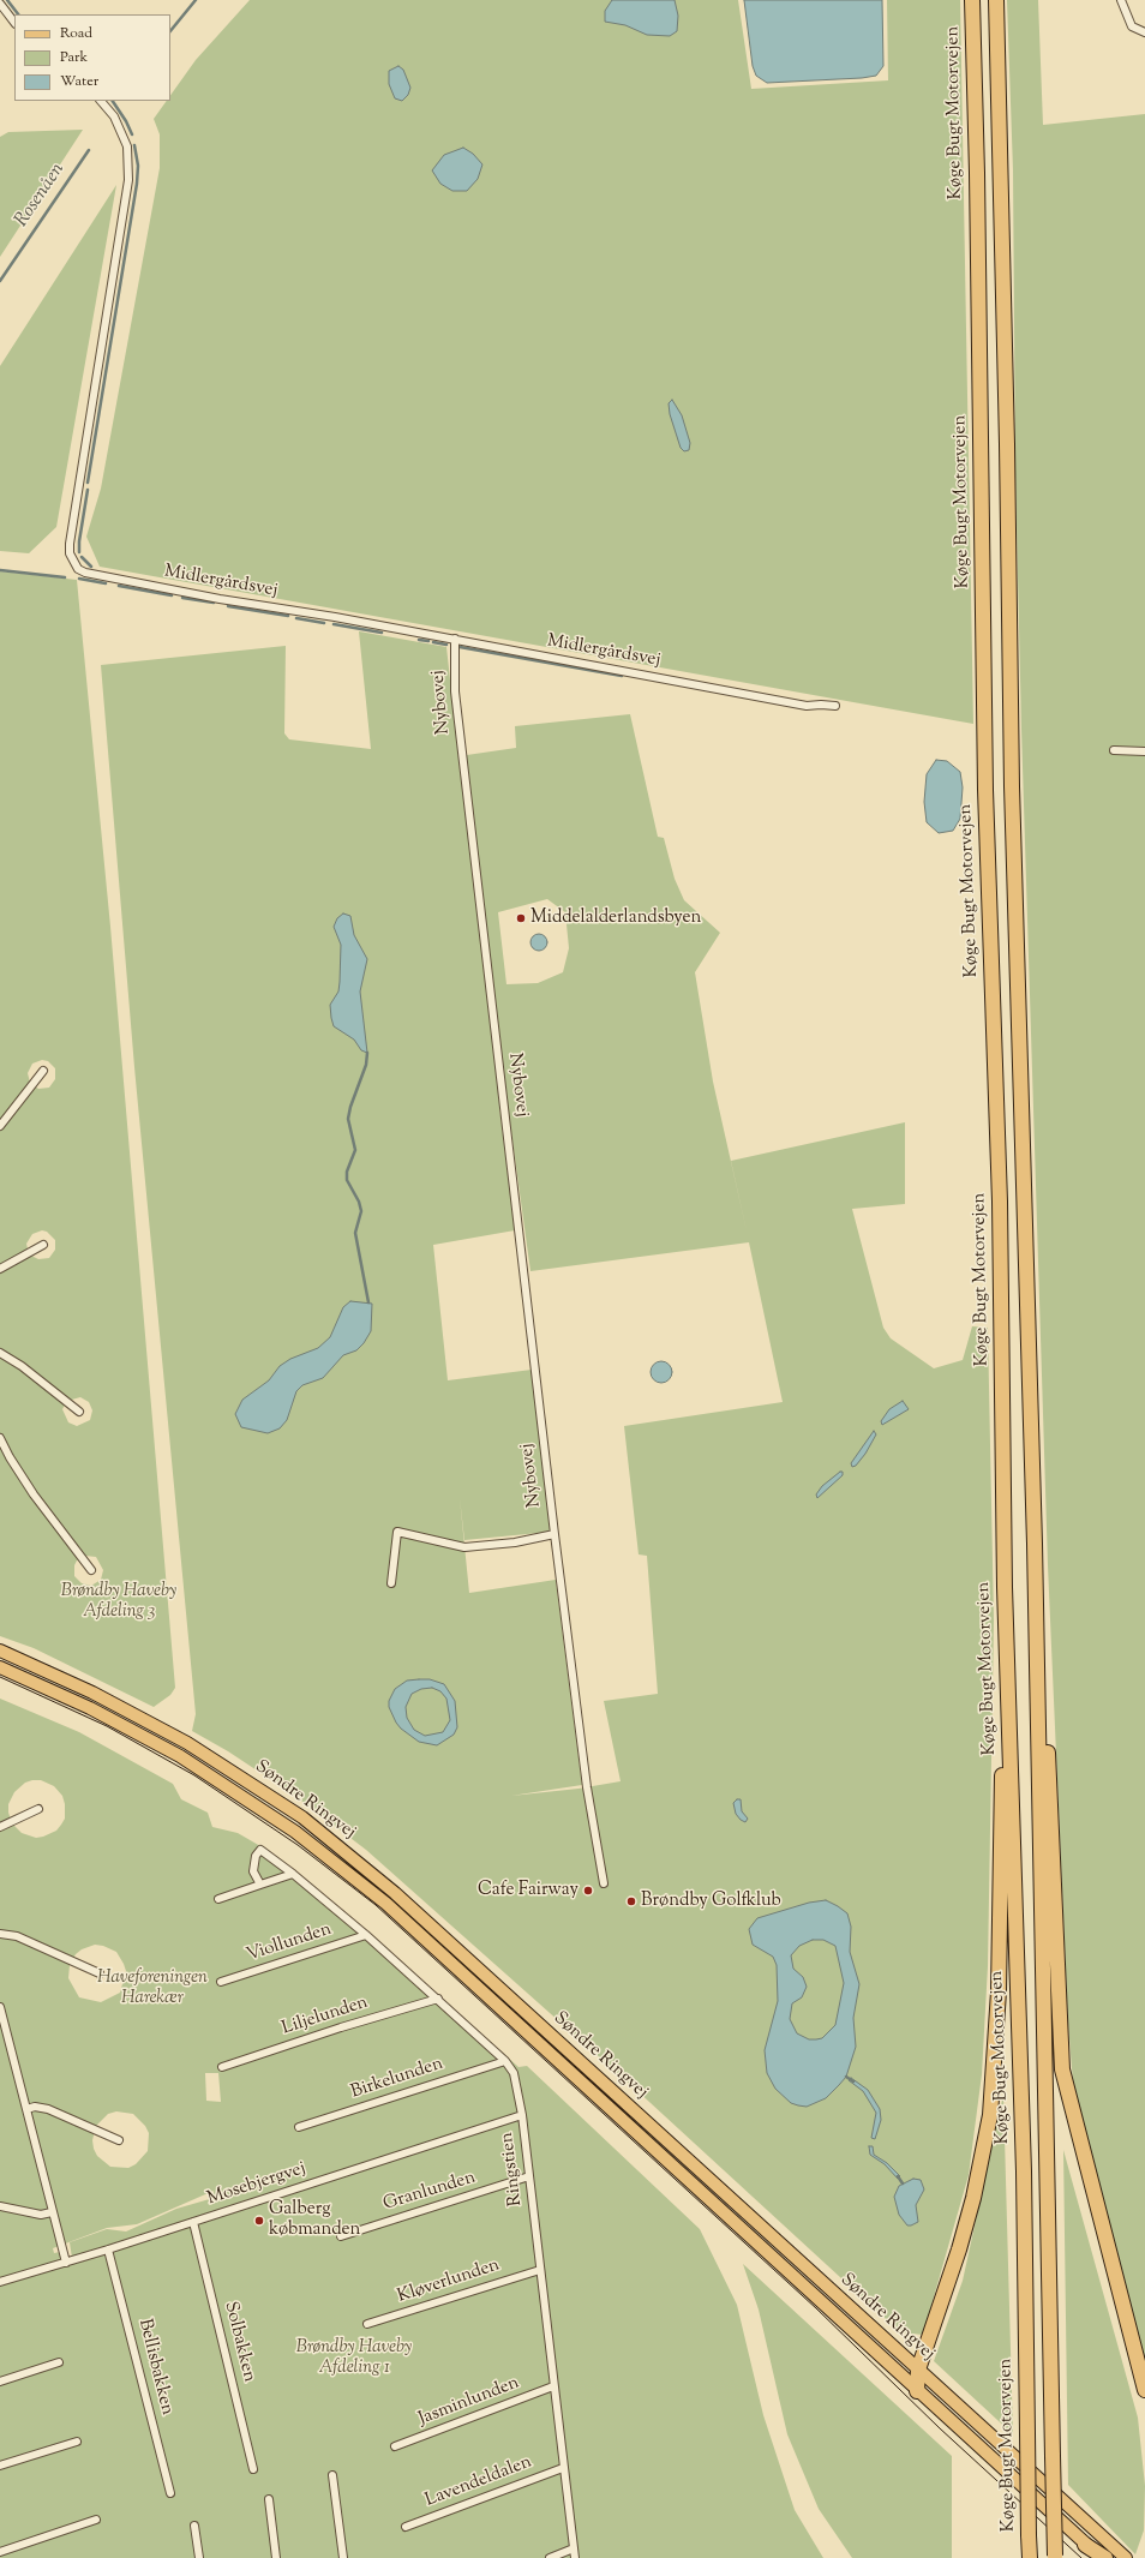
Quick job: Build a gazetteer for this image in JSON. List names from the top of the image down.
{
  "streets": {
    "highway": ["Køge Bugt Motorvejen"],
    "main road": ["Søndre Ringvej"],
    "street": [
      "Midlergårdsvej",
      "Nybovej",
      "Viollunden",
      "Liljelunden",
      "Birkelunden",
      "Ringstien",
      "Mosebjergvej",
      "Granlunden",
      "Kløverlunden",
      "Solbakken",
      "Bellisbakken",
      "Jasminlunden",
      "Lavendeldalen"
    ]
  },
  "crossings": [
    ["Midlergårdsvej", "Nybovej"],
    ["Viollunden", "Ringstien"],
    ["Liljelunden", "Ringstien"],
    ["Birkelunden", "Ringstien"],
    ["Ringstien", "Mosebjergvej"],
    ["Ringstien", "Granlunden"],
    ["Ringstien", "Kløverlunden"],
    ["Ringstien", "Jasminlunden"],
    ["Ringstien", "Lavendeldalen"],
    ["Mosebjergvej", "Solbakken"],
    ["Mosebjergvej", "Bellisbakken"]
  ],
  "water": ["Rosenåen"],
  "parks": ["Brøndby Haveby Afdeling 3", "Haveforeningen Harekær", "Brøndby Haveby Afdeling 1"],
  "places": [
    "Middelalderlandsbyen",
    "Cafe Fairway",
    "Brøndby Golfklub",
    "Galberg købmanden"
  ],
  "legend": ["Road", "Park", "Water"]
}
